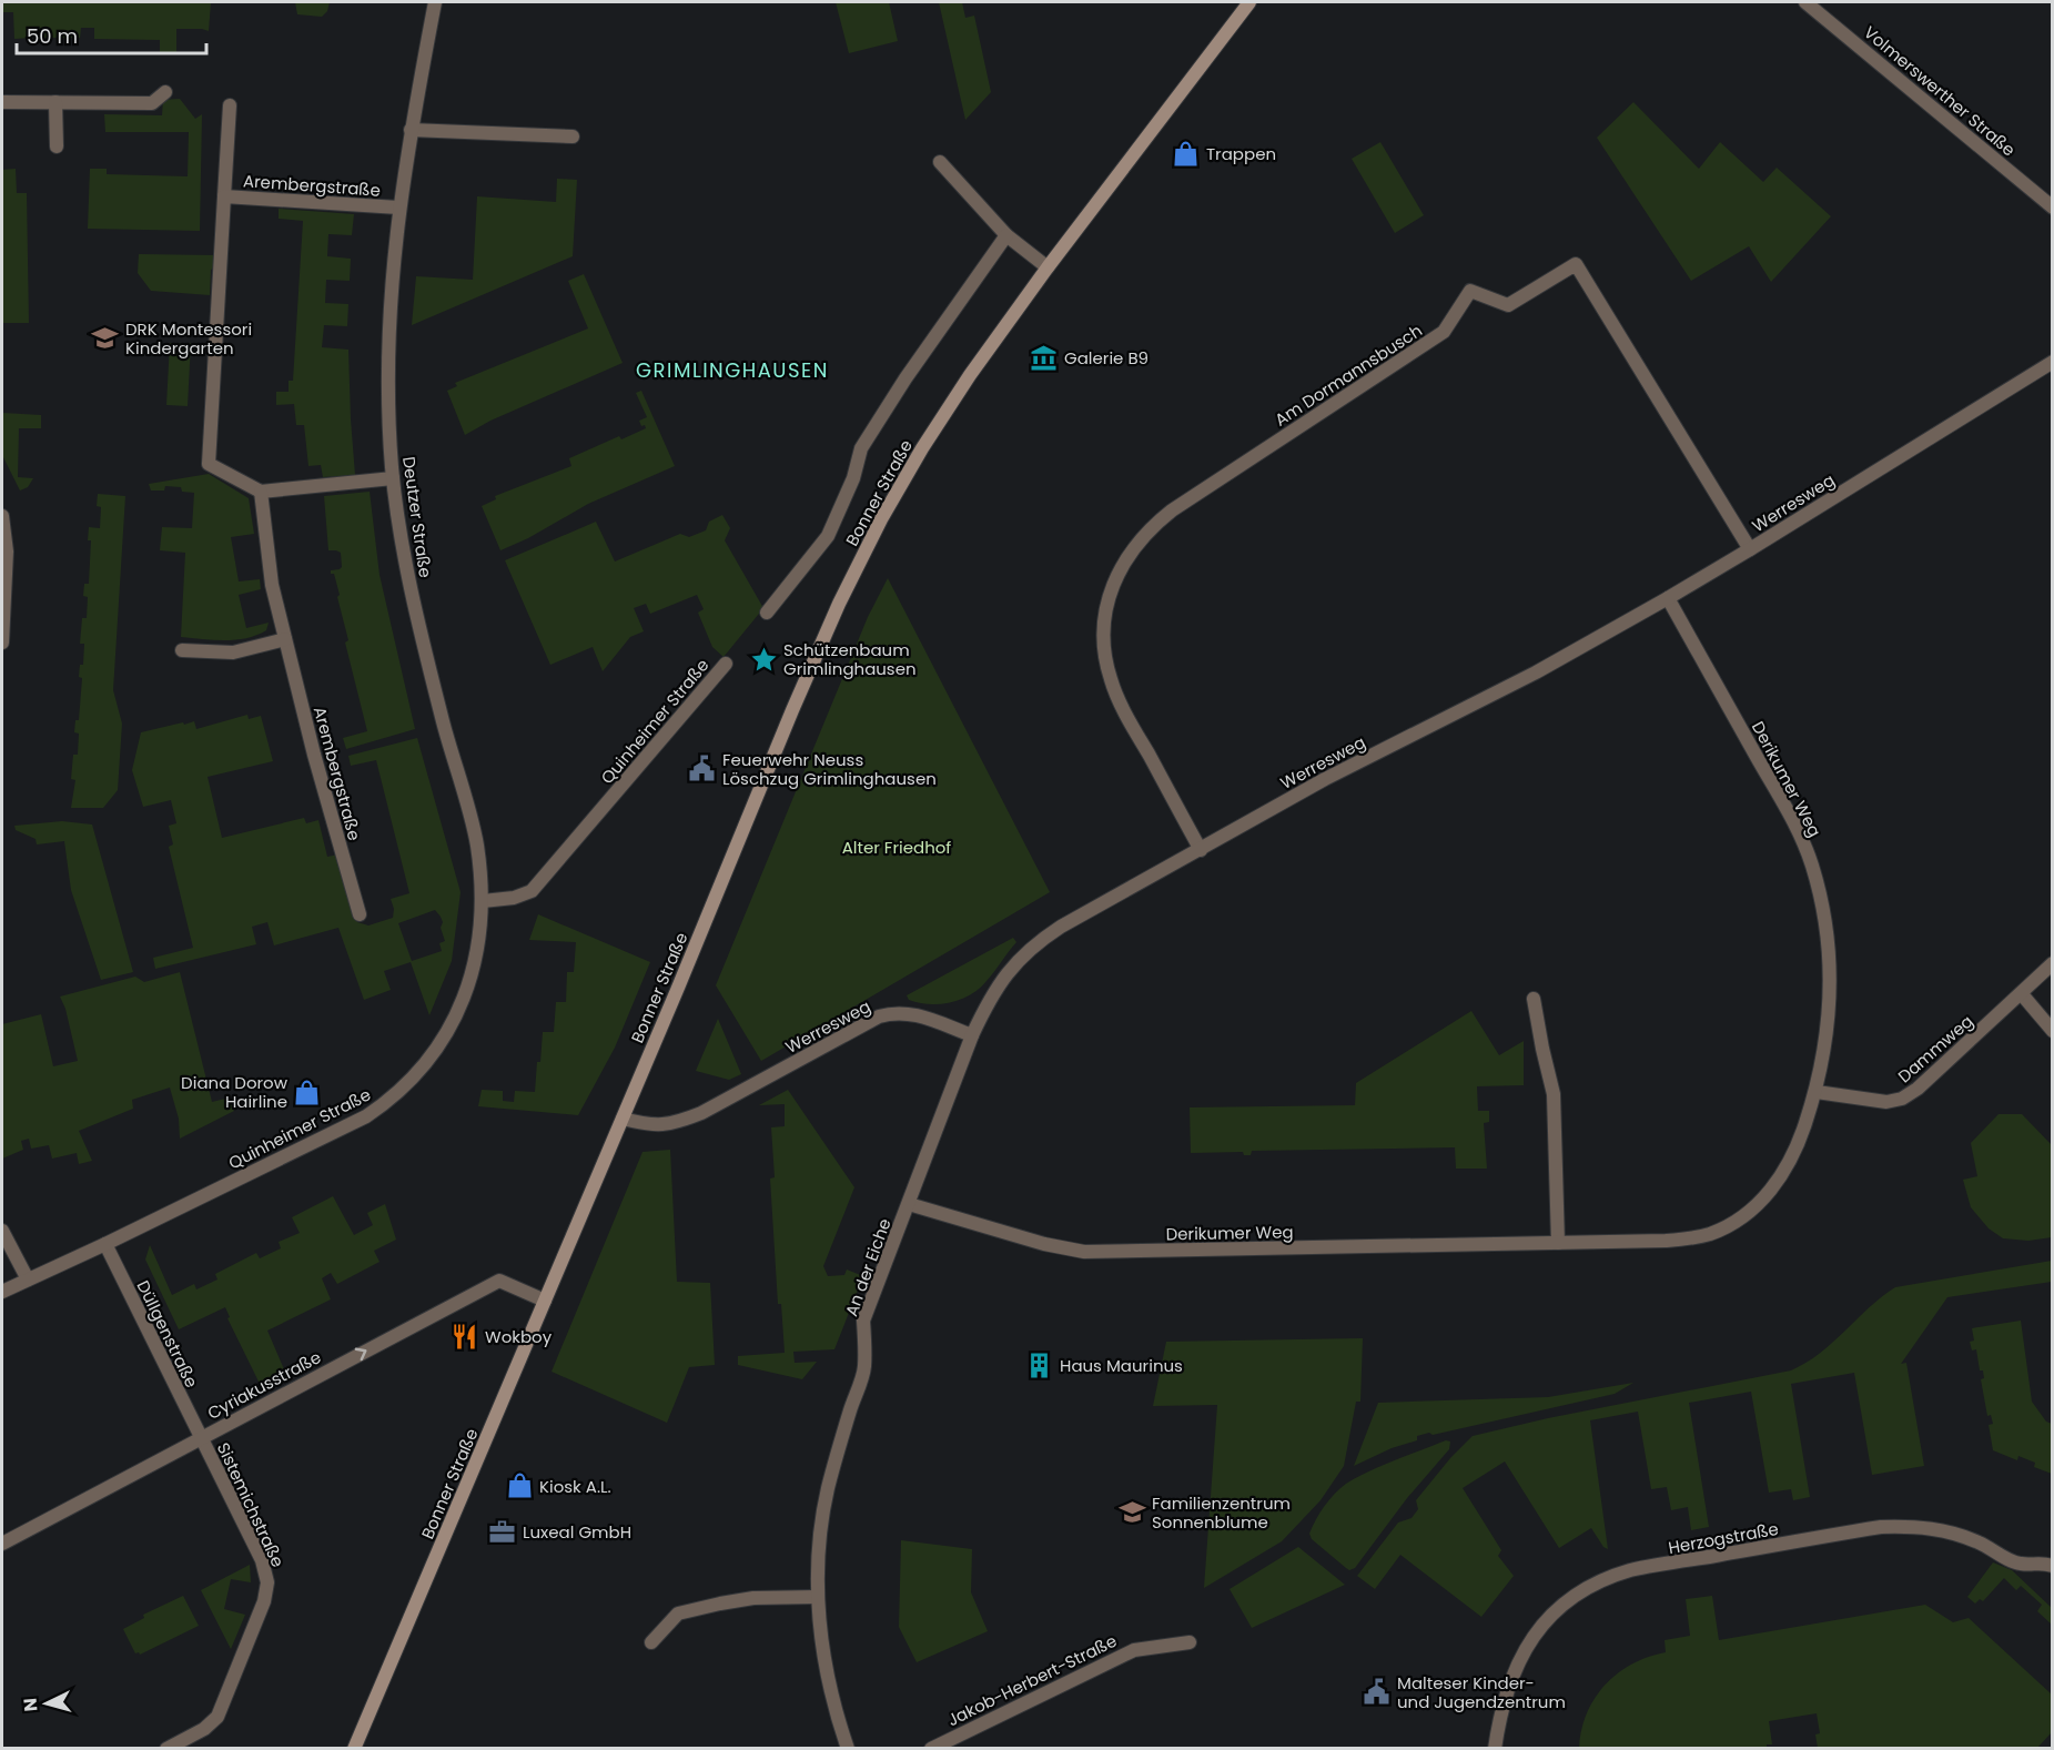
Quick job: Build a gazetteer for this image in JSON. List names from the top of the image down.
{
  "streets": {
    "main road": ["Bonner Straße"],
    "street": [
      "Volmerswerther Straße",
      "Arembergstraße",
      "Am Dormannsbusch",
      "Werresweg",
      "Deutzer Straße",
      "Quinheimer Straße",
      "Derikumer Weg",
      "Dammweg",
      "An der Eiche",
      "Düllgenstraße",
      "Cyriakusstraße",
      "Sistemichstraße",
      "Herzogstraße",
      "Jakob-Herbert-Straße"
    ]
  },
  "crossings": [
    ["Arembergstraße", "Deutzer Straße"],
    ["Am Dormannsbusch", "Werresweg"],
    ["Bonner Straße", "Werresweg"],
    ["Bonner Straße", "Cyriakusstraße"],
    ["Werresweg", "Derikumer Weg"],
    ["Werresweg", "An der Eiche"],
    ["Deutzer Straße", "Quinheimer Straße"],
    ["Quinheimer Straße", "Düllgenstraße"],
    ["Derikumer Weg", "Dammweg"],
    ["Derikumer Weg", "An der Eiche"],
    ["Düllgenstraße", "Cyriakusstraße"],
    ["Düllgenstraße", "Sistemichstraße"],
    ["Cyriakusstraße", "Sistemichstraße"]
  ],
  "one_way": ["Cyriakusstraße"],
  "districts": ["GRIMLINGHAUSEN"],
  "parks": ["Alter Friedhof"],
  "places": {
    "shop": ["Trappen", "Diana Dorow Hairline", "Kiosk A.L."],
    "school or university": ["DRK Montessori Kindergarten", "Familienzentrum Sonnenblume"],
    "museum": ["Galerie B9"],
    "place": ["Schützenbaum Grimlinghausen"],
    "public building": ["Feuerwehr Neuss Löschzug Grimlinghausen", "Malteser Kinder- und Jugendzentrum"],
    "restaurant": ["Wokboy"],
    "building": ["Haus Maurinus"],
    "office": ["Luxeal GmbH"]
  },
  "scale_bar": "50 m",
  "north": "left"
}
